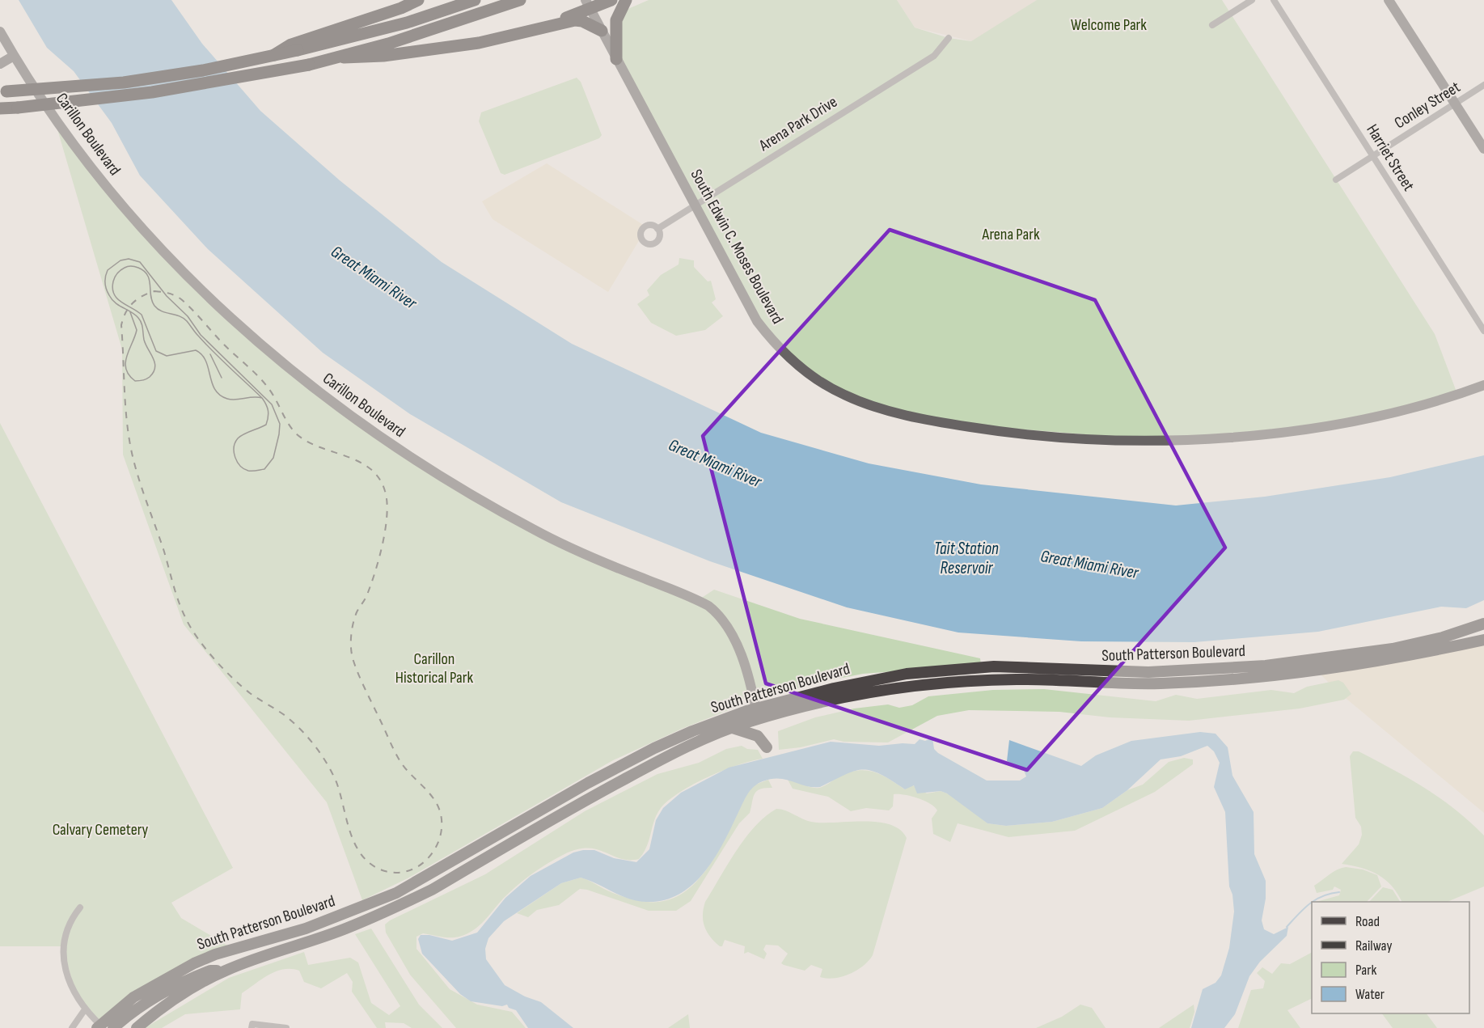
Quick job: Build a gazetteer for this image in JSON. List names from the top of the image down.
{
  "streets": {
    "main road": ["Carillon Boulevard", "South Edwin C. Moses Boulevard", "South Patterson Boulevard"],
    "street": ["Conley Street", "Arena Park Drive", "Harriet Street"]
  },
  "crossings": [
    ["Conley Street", "Harriet Street"],
    ["Arena Park Drive", "South Edwin C. Moses Boulevard"],
    ["Carillon Boulevard", "South Patterson Boulevard"]
  ],
  "water": ["Great Miami River", "Tait Station Reservoir"],
  "parks": [
    "Welcome Park",
    "Arena Park",
    "Carillon Historical Park",
    "Calvary Cemetery"
  ],
  "legend": [
    "Road",
    "Railway",
    "Park",
    "Water"
  ]
}
